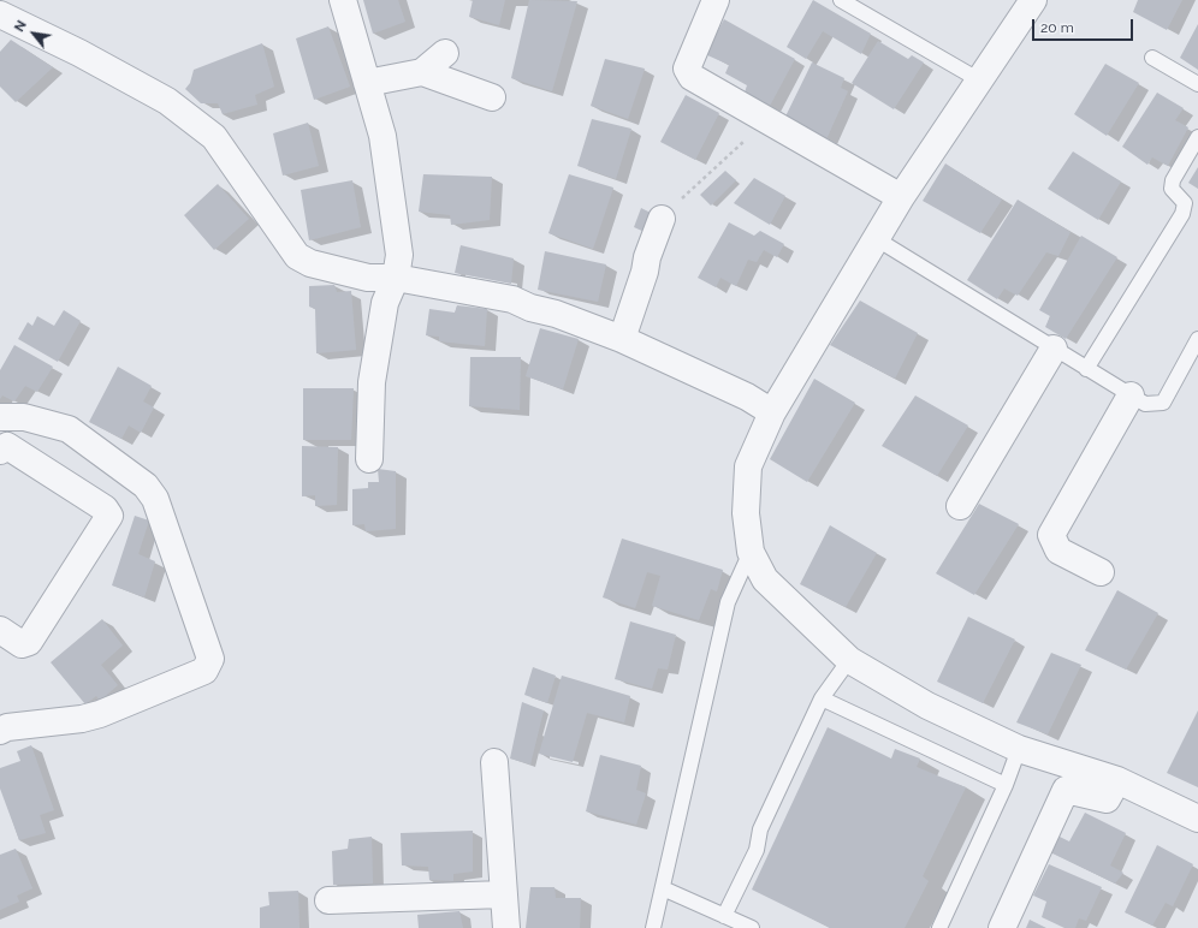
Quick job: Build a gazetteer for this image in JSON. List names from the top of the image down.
{
  "scale_bar": "20 m",
  "north": "top left"
}
